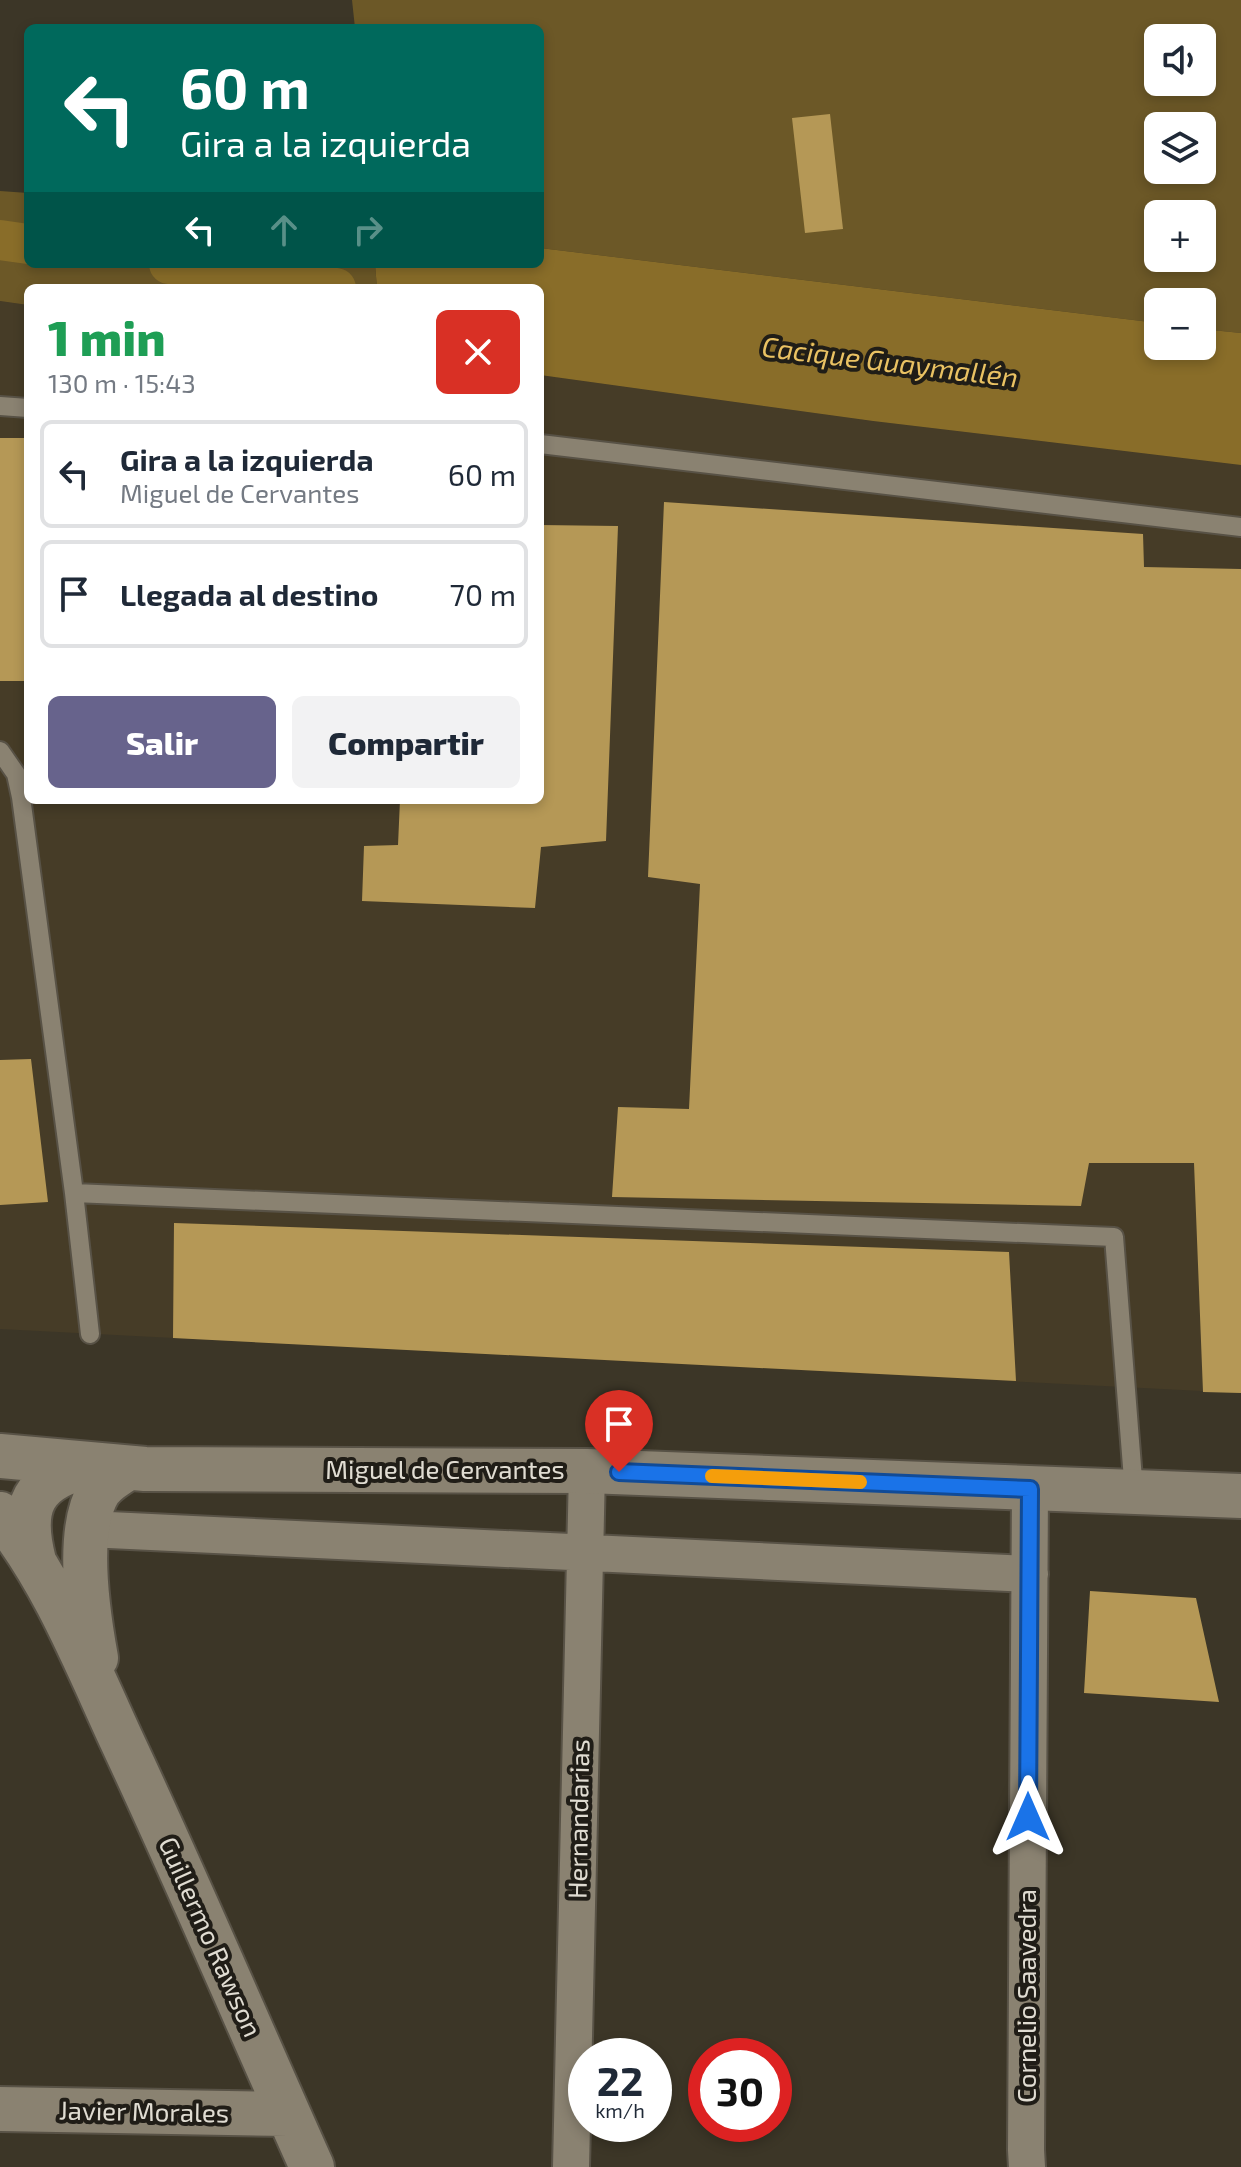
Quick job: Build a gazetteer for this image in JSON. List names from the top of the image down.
{
  "streets": {
    "main road": ["Miguel de Cervantes", "Guillermo Rawson", "Javier Morales"],
    "street": ["Hernandarias", "Cornelio Saavedra"]
  },
  "crossings": [
    ["Miguel de Cervantes", "Hernandarias"],
    ["Miguel de Cervantes", "Guillermo Rawson"],
    ["Miguel de Cervantes", "Cornelio Saavedra"],
    ["Guillermo Rawson", "Javier Morales"]
  ],
  "water": ["Cacique Guaymallén"],
  "page": {
    "map_buttons": ["+", "−"],
    "turn": ["60 m", "Gira a la izquierda"],
    "heading": ["1 min", "130 m · 15:43"],
    "list": [
      {
        "name": "Gira a la izquierda",
        "note": "Miguel de Cervantes",
        "value": "60 m"
      },
      {
        "name": "Llegada al destino",
        "value": "70 m"
      }
    ],
    "buttons": ["Salir", "Compartir"],
    "speed": "22 km/h",
    "limit": "30"
  }
}
